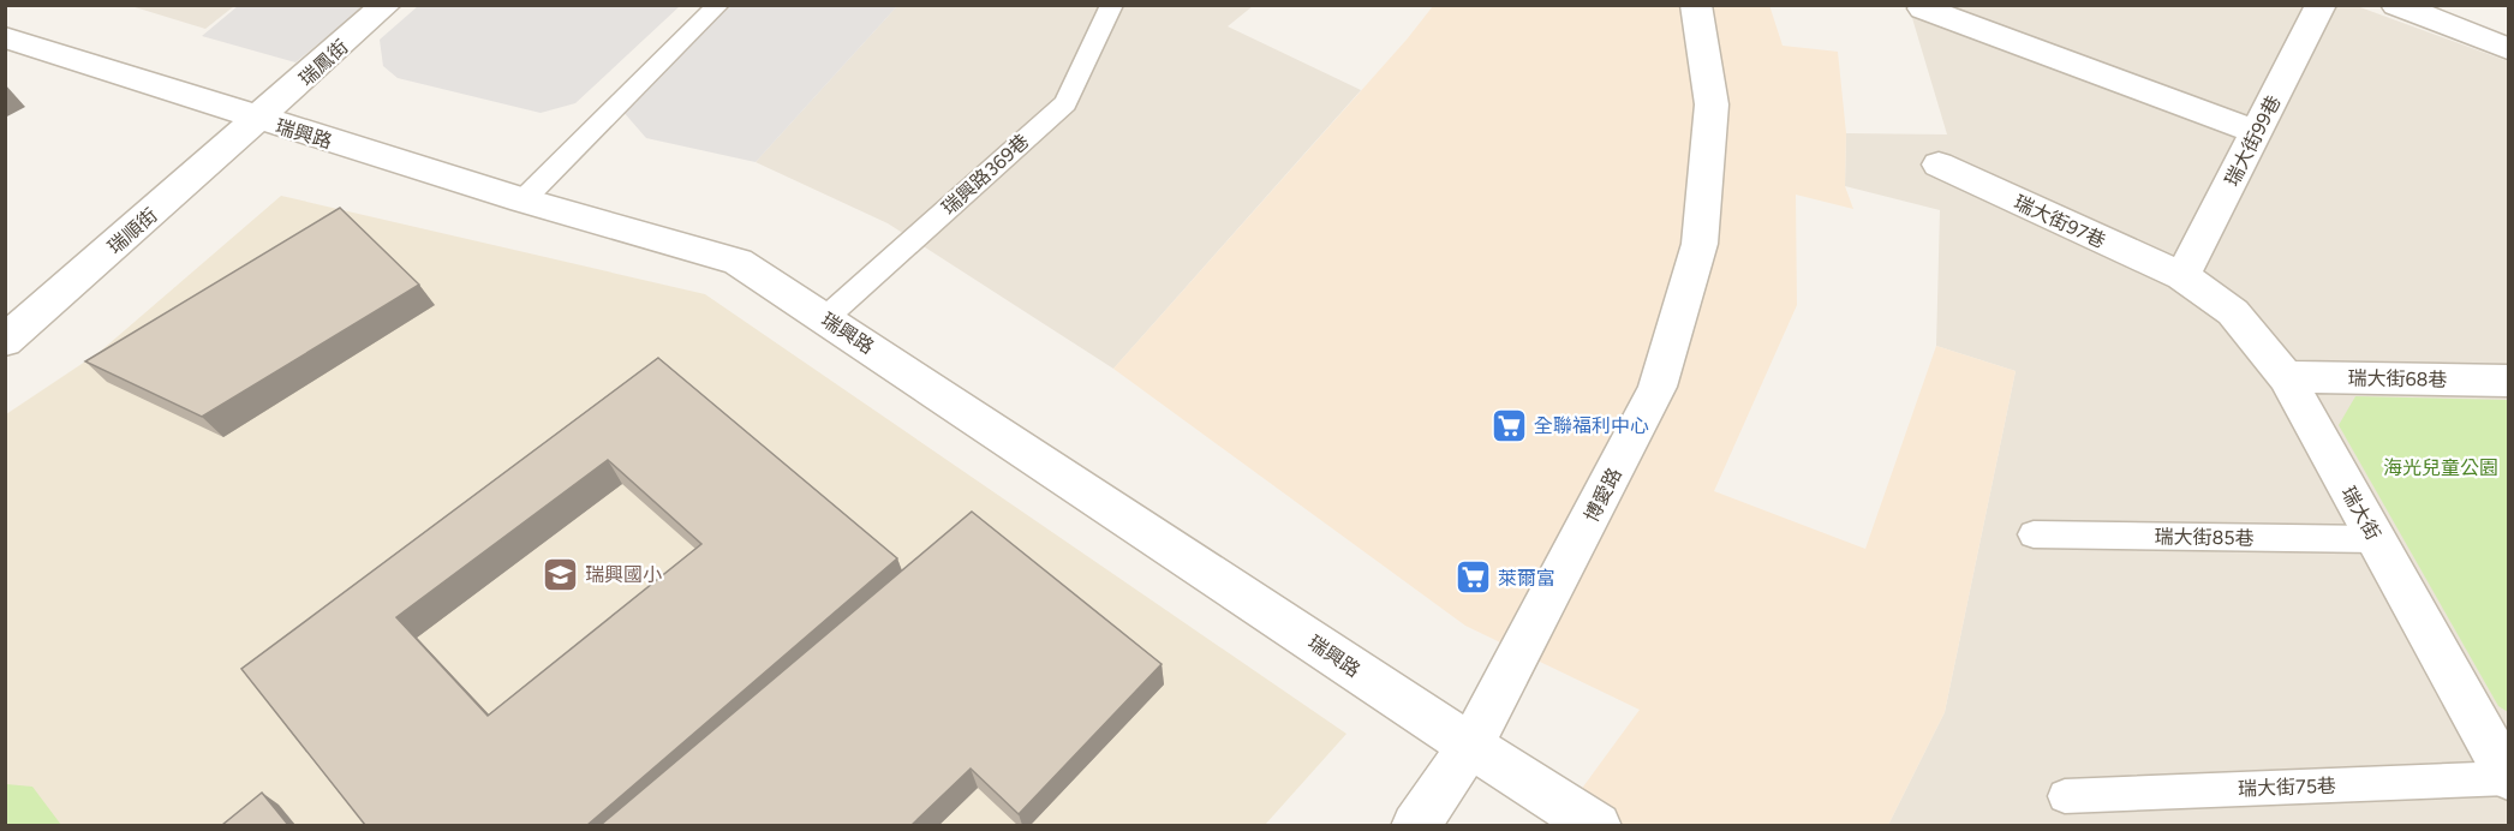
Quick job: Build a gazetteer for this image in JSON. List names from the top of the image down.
{
  "streets": {
    "street": [
      "瑞鳳街",
      "瑞興路",
      "瑞大街99巷",
      "瑞大街97巷",
      "瑞順街",
      "瑞大街68巷",
      "博愛路",
      "瑞大街"
    ],
    "lane": ["瑞興路369巷", "瑞大街85巷", "瑞大街75巷"]
  },
  "crossings": [
    ["瑞鳳街", "瑞興路"],
    ["瑞鳳街", "瑞順街"],
    ["瑞興路", "瑞興路369巷"],
    ["瑞興路", "瑞順街"],
    ["瑞興路", "博愛路"],
    ["瑞大街99巷", "瑞大街97巷"],
    ["瑞大街99巷", "瑞大街"],
    ["瑞大街97巷", "瑞大街"],
    ["瑞大街68巷", "瑞大街"],
    ["瑞大街", "瑞大街85巷"],
    ["瑞大街", "瑞大街75巷"]
  ],
  "parks": ["海光兒童公園"],
  "places": {
    "supermarket": ["全聯福利中心", "萊爾富"],
    "school or university": ["瑞興國小"]
  }
}
